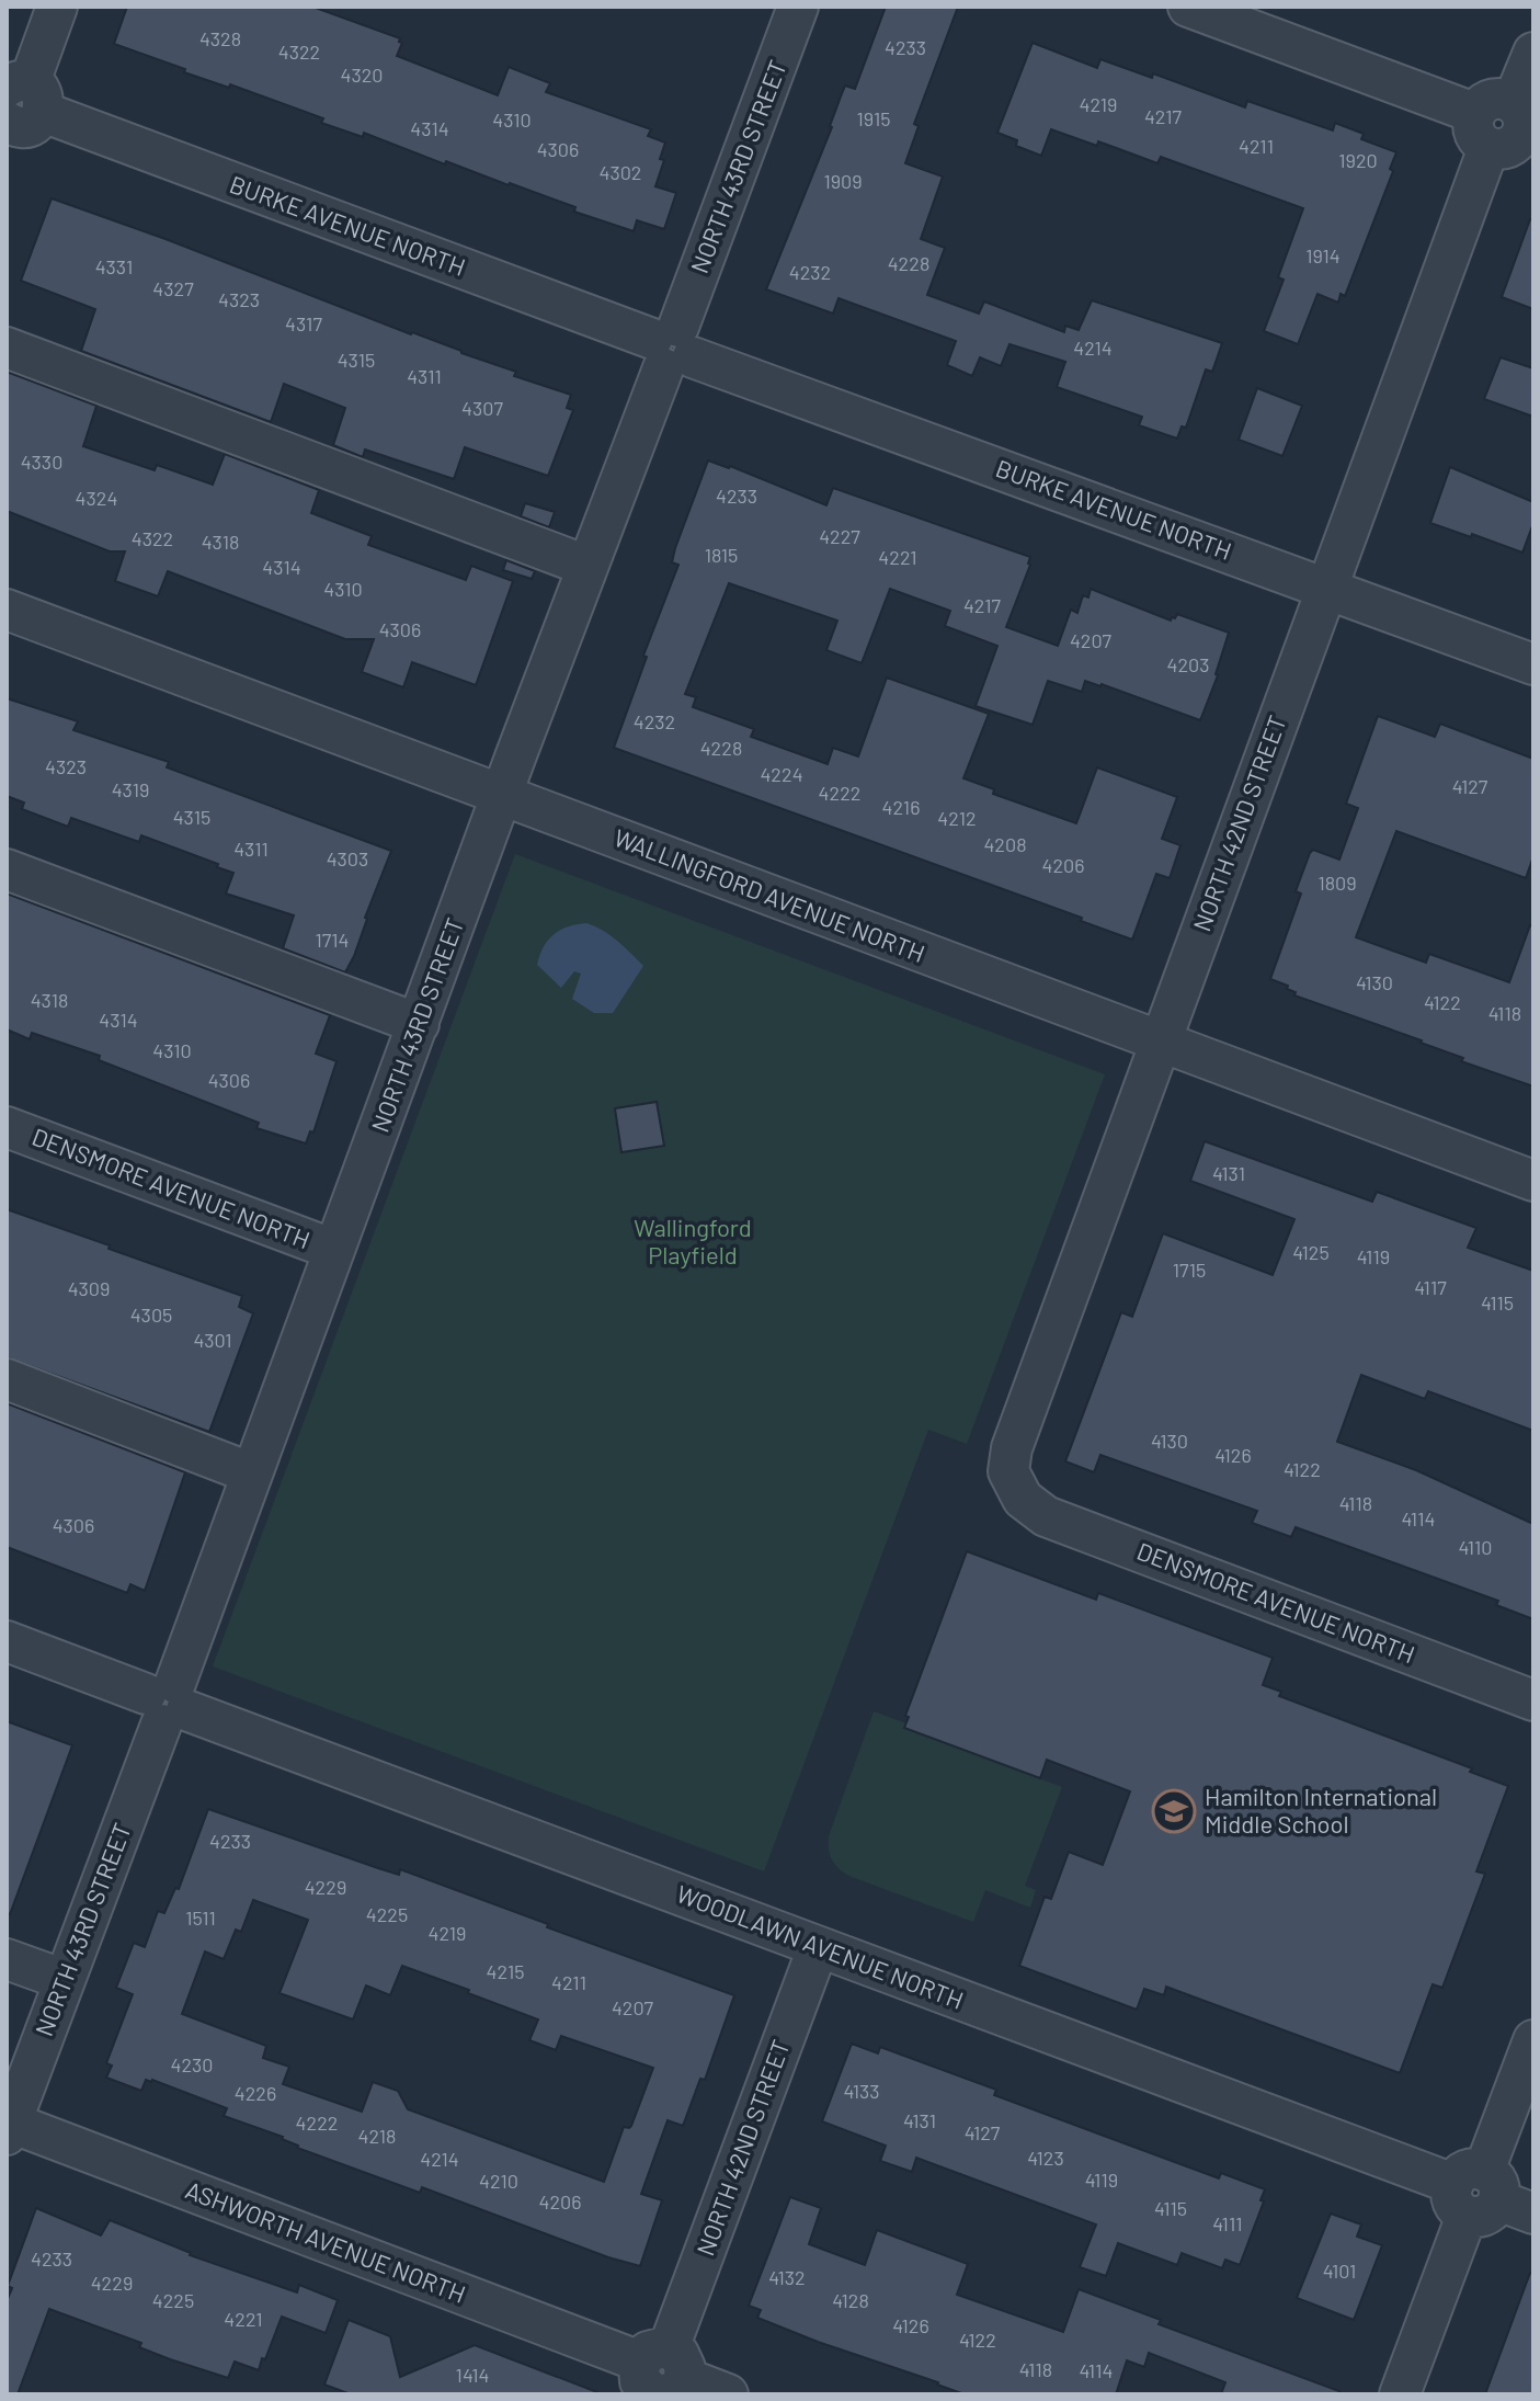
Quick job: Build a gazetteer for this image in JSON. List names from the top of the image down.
{
  "streets": {
    "street": [
      "NORTH 43RD STREET",
      "BURKE AVENUE NORTH",
      "NORTH 42ND STREET",
      "WALLINGFORD AVENUE NORTH",
      "DENSMORE AVENUE NORTH",
      "WOODLAWN AVENUE NORTH",
      "ASHWORTH AVENUE NORTH"
    ]
  },
  "crossings": [
    ["NORTH 43RD STREET", "BURKE AVENUE NORTH"],
    ["NORTH 43RD STREET", "WALLINGFORD AVENUE NORTH"],
    ["NORTH 43RD STREET", "DENSMORE AVENUE NORTH"],
    ["NORTH 43RD STREET", "WOODLAWN AVENUE NORTH"],
    ["NORTH 43RD STREET", "ASHWORTH AVENUE NORTH"],
    ["BURKE AVENUE NORTH", "NORTH 42ND STREET"],
    ["NORTH 42ND STREET", "WALLINGFORD AVENUE NORTH"],
    ["NORTH 42ND STREET", "DENSMORE AVENUE NORTH"],
    ["NORTH 42ND STREET", "WOODLAWN AVENUE NORTH"],
    ["NORTH 42ND STREET", "ASHWORTH AVENUE NORTH"]
  ],
  "parks": ["Wallingford Playfield"],
  "places": {
    "school or university": ["Hamilton International Middle School"]
  },
  "house_numbers": [
    "4328",
    "4233",
    "4322",
    "4320",
    "4219",
    "4217",
    "1915",
    "4310",
    "4314",
    "4211",
    "4306",
    "1920",
    "4302",
    "1909",
    "1914",
    "4228",
    "4331",
    "4232",
    "4327",
    "4323",
    "4317",
    "4214",
    "4315",
    "4311",
    "4307",
    "4330",
    "4233",
    "4324",
    "4227",
    "4322",
    "4318",
    "1815",
    "4221",
    "4314",
    "4310",
    "4217",
    "4306",
    "4207",
    "4203",
    "4232",
    "4228",
    "4323",
    "4224",
    "4127",
    "4319",
    "4222",
    "4216",
    "4315",
    "4212",
    "4208",
    "4311",
    "4303",
    "4206",
    "1809",
    "1714",
    "4130",
    "4318",
    "4122",
    "4118",
    "4314",
    "4310",
    "4306",
    "4131",
    "4125",
    "4119",
    "1715",
    "4117",
    "4309",
    "4115",
    "4305",
    "4301",
    "4130",
    "4126",
    "4122",
    "4118",
    "4114",
    "4306",
    "4110",
    "4233",
    "4229",
    "4225",
    "1511",
    "4219",
    "4215",
    "4211",
    "4207",
    "4230",
    "4133",
    "4226",
    "4131",
    "4222",
    "4127",
    "4218",
    "4123",
    "4214",
    "4119",
    "4210",
    "4206",
    "4115",
    "4111",
    "4233",
    "4101",
    "4132",
    "4229",
    "4225",
    "4128",
    "4221",
    "4126",
    "4122",
    "4118",
    "4114",
    "1414"
  ]
}
